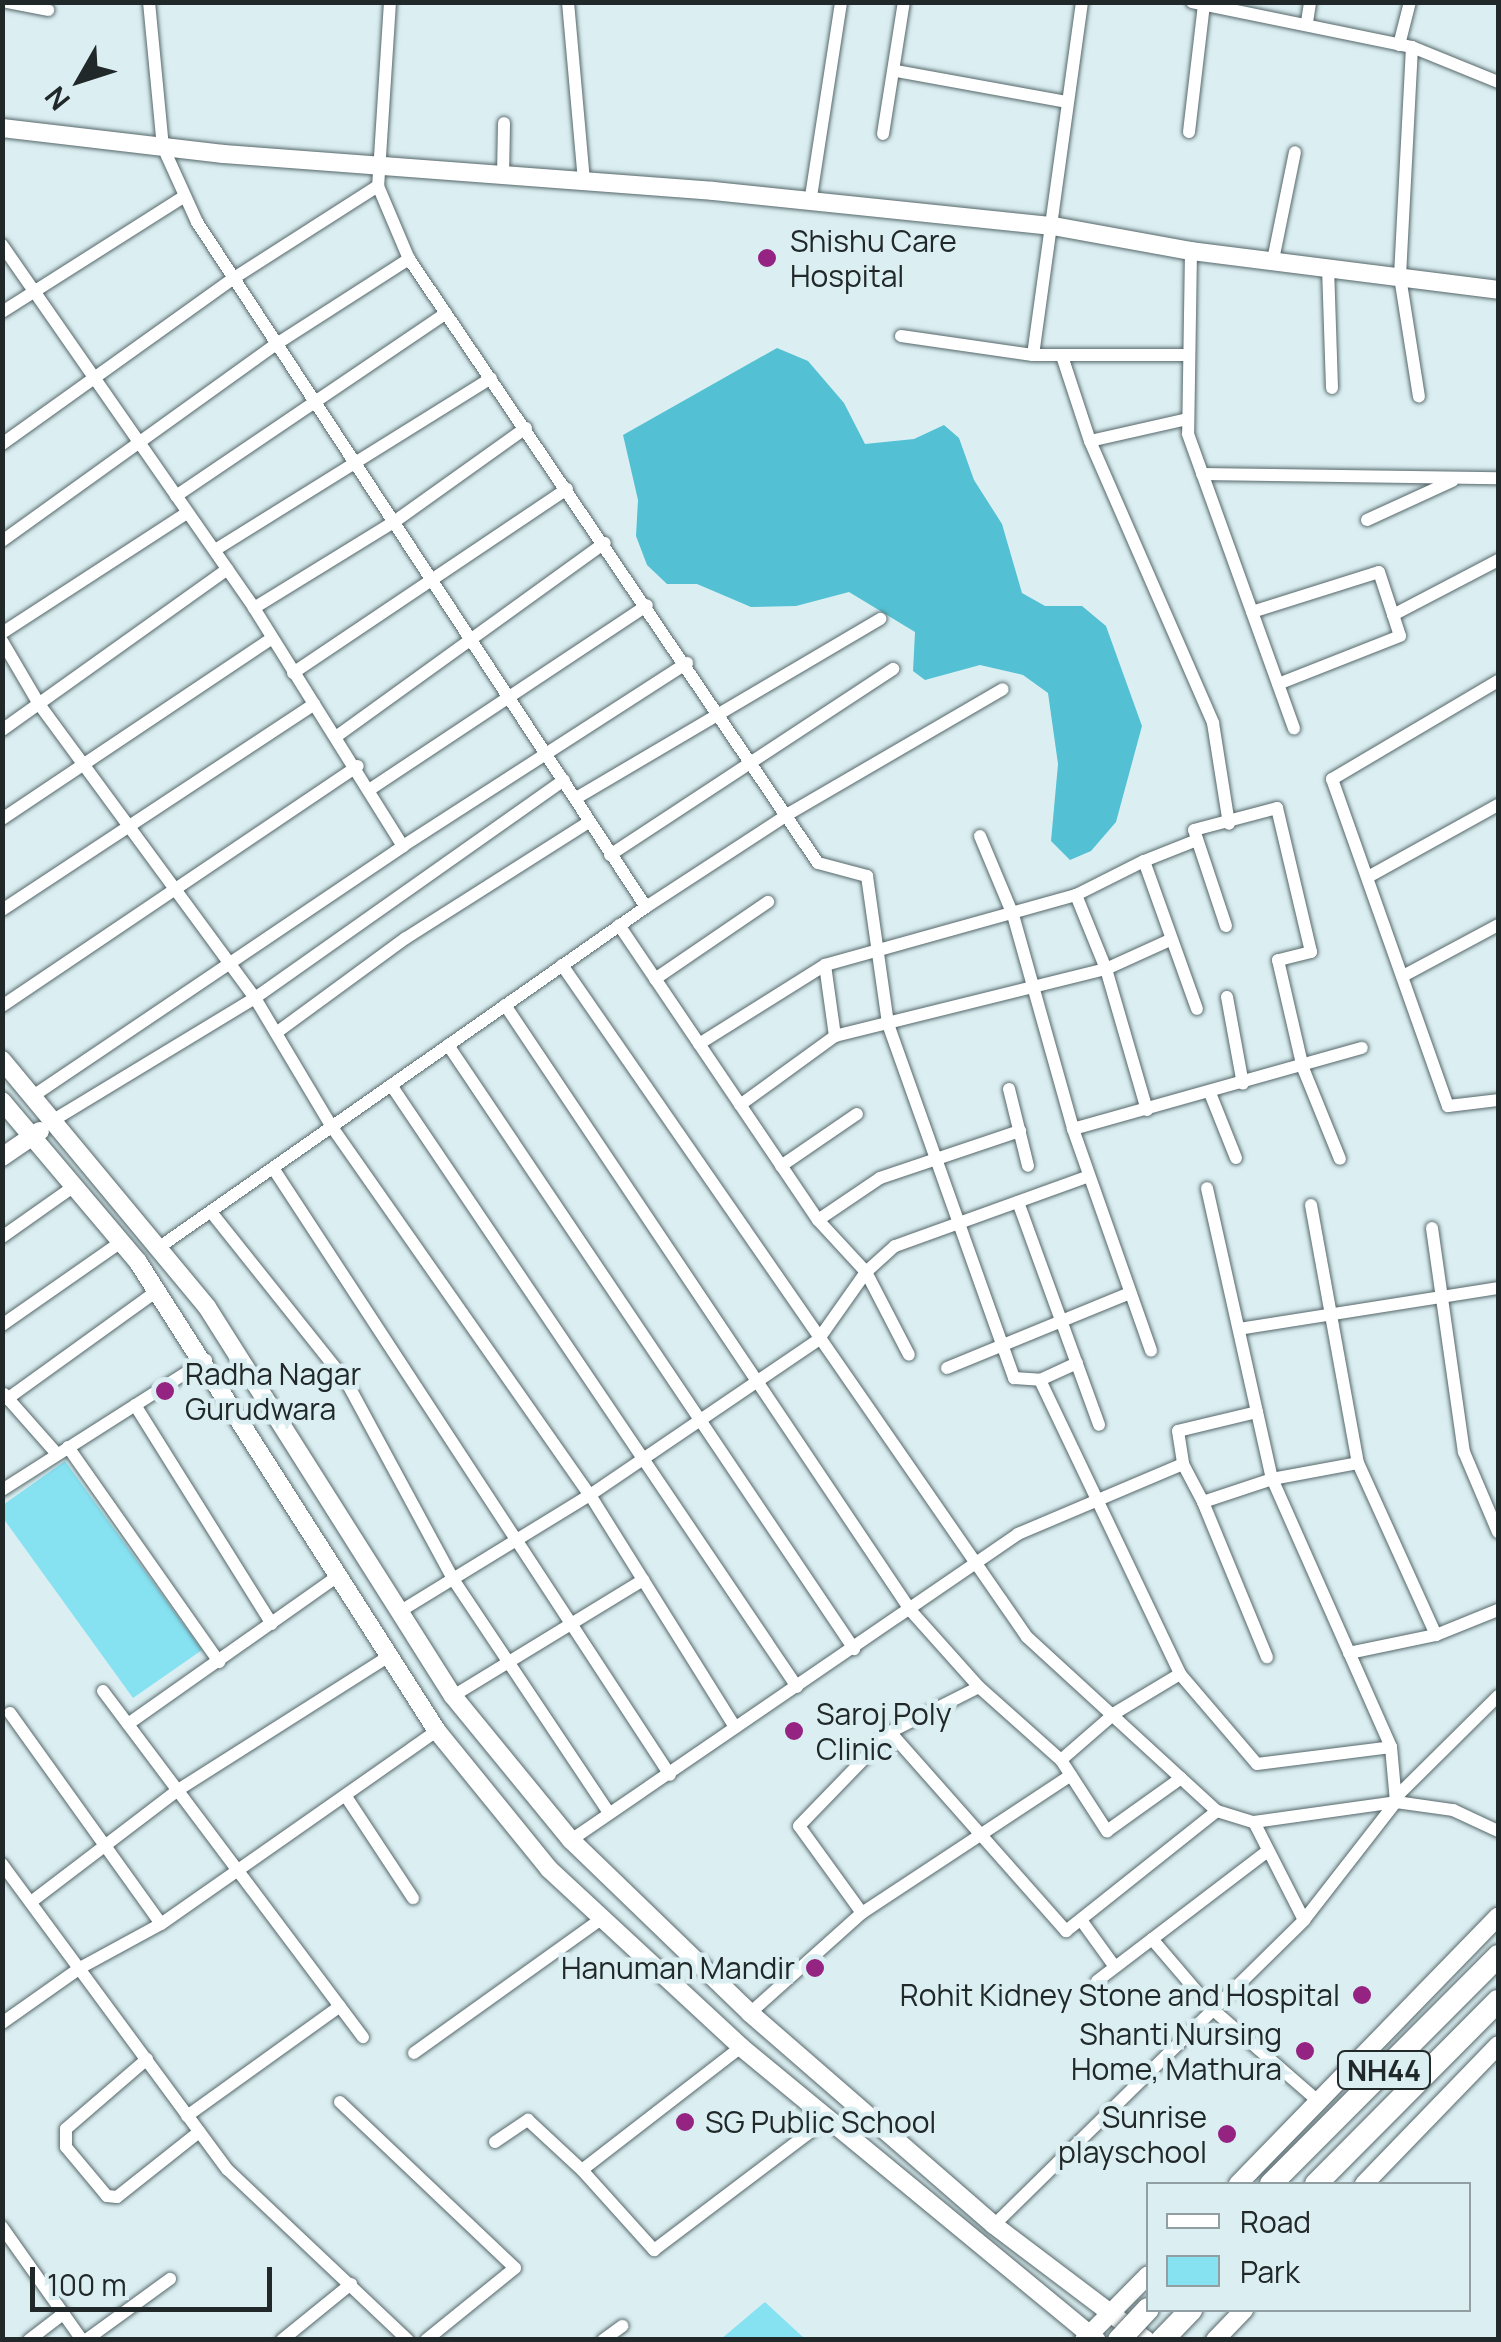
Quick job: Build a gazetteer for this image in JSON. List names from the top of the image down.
{
  "streets": {
    "highway": ["NH44"]
  },
  "places": [
    "Shishu Care Hospital",
    "Radha Nagar Gurudwara",
    "Saroj Poly Clinic",
    "Hanuman Mandir",
    "Rohit Kidney Stone and Hospital",
    "Shanti Nursing Home, Mathura",
    "SG Public School",
    "Sunrise playschool"
  ],
  "legend": ["Road", "Park"],
  "scale_bar": "100 m",
  "north": "bottom left"
}
